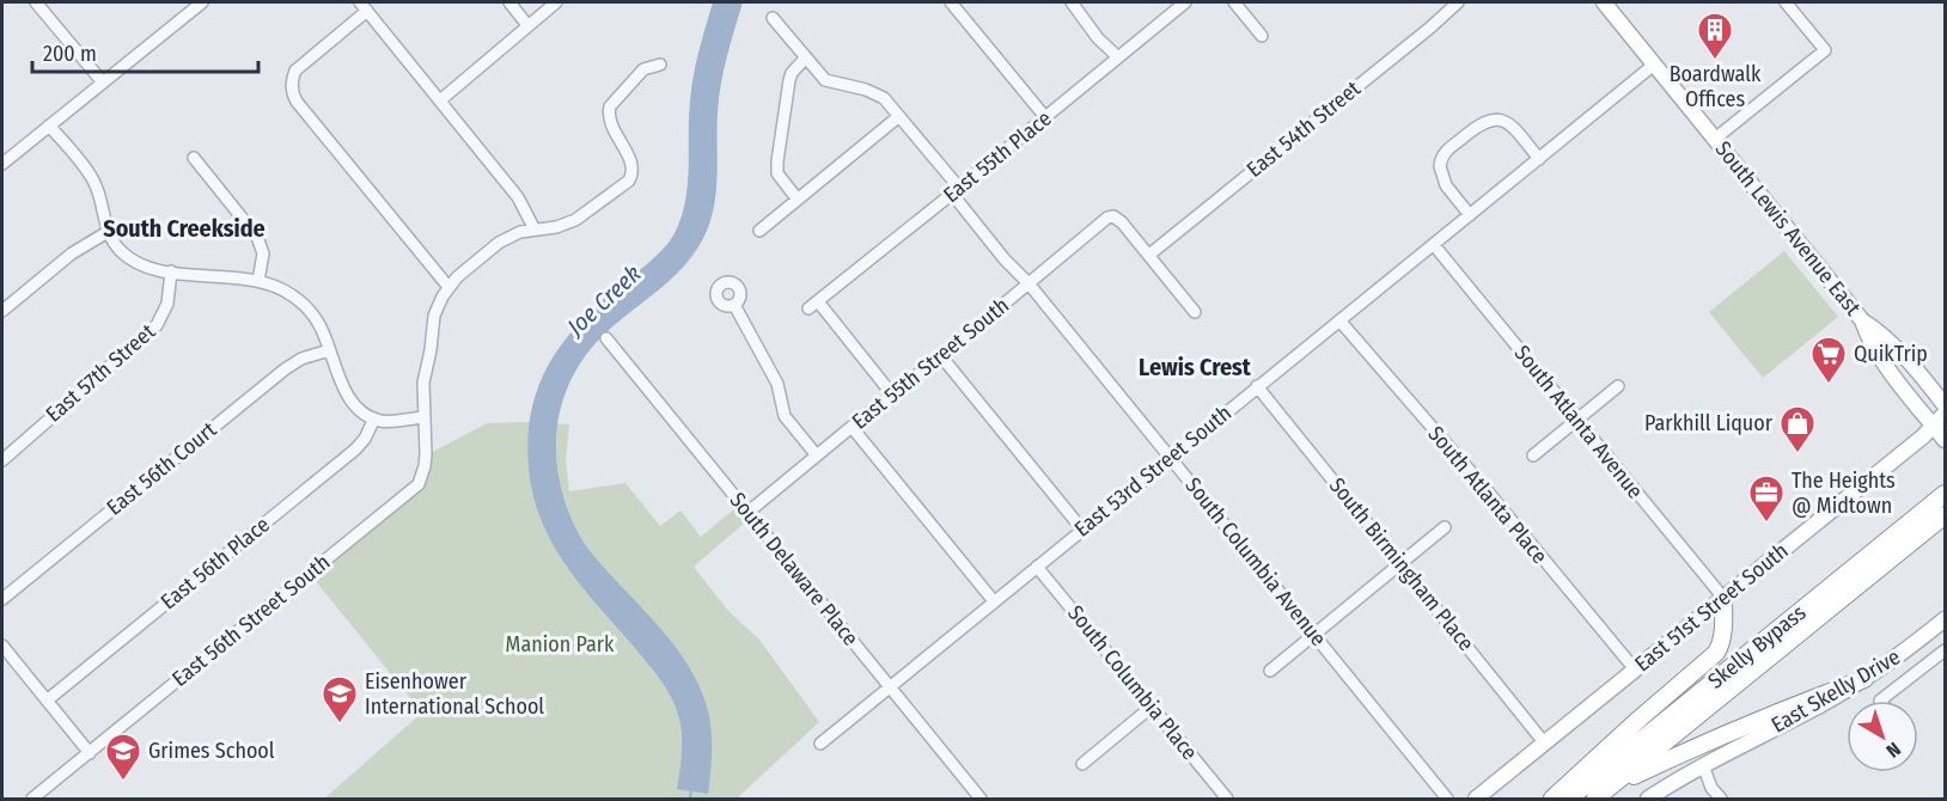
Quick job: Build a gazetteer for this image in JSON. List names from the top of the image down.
{
  "streets": {
    "highway": ["Skelly Bypass"],
    "main road": ["South Lewis Avenue East", "East 51st Street South", "East Skelly Drive"],
    "street": [
      "East 54th Street",
      "East 55th Place",
      "East 55th Street South",
      "East 57th Street",
      "South Atlanta Avenue",
      "East 56th Court",
      "East 53rd Street South",
      "South Atlanta Place",
      "South Columbia Avenue",
      "East 56th Place",
      "South Birmingham Place",
      "South Delaware Place",
      "East 56th Street South",
      "South Columbia Place"
    ]
  },
  "crossings": [
    ["East 54th Street", "East 55th Street South"],
    ["East 55th Place", "South Columbia Avenue"],
    ["South Lewis Avenue East", "East 53rd Street South"],
    ["South Lewis Avenue East", "East 51st Street South"],
    ["East 55th Street South", "South Columbia Avenue"],
    ["East 55th Street South", "South Delaware Place"],
    ["South Atlanta Avenue", "East 53rd Street South"],
    ["South Atlanta Avenue", "East 51st Street South"],
    ["East 53rd Street South", "South Atlanta Place"],
    ["East 53rd Street South", "South Columbia Avenue"],
    ["East 53rd Street South", "South Birmingham Place"],
    ["East 53rd Street South", "South Delaware Place"],
    ["East 53rd Street South", "South Columbia Place"],
    ["South Atlanta Place", "East 51st Street South"],
    ["South Birmingham Place", "East 51st Street South"]
  ],
  "districts": ["South Creekside", "Lewis Crest"],
  "water": ["Joe Creek"],
  "parks": ["Manion Park"],
  "places": {
    "building": ["Boardwalk Offices"],
    "supermarket": ["QuikTrip"],
    "shop": ["Parkhill Liquor"],
    "office": ["The Heights @ Midtown"],
    "school or university": ["Eisenhower International School", "Grimes School"]
  },
  "scale_bar": "200 m",
  "north": "bottom right"
}
